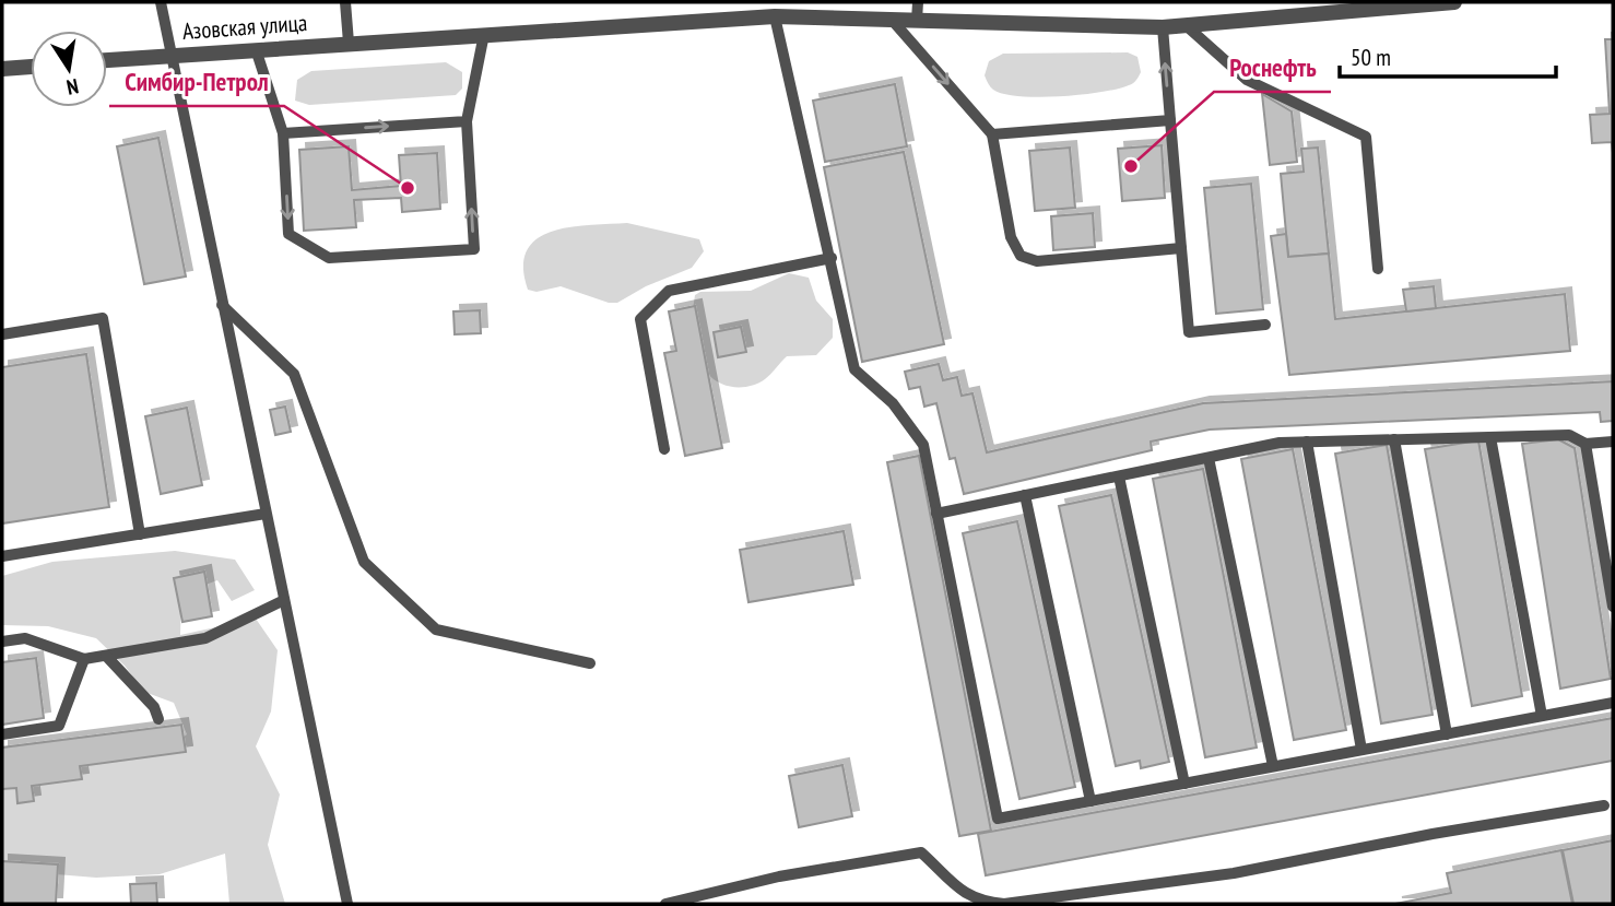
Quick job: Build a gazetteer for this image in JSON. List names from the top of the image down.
{
  "streets": {
    "street": ["Азовская улица"]
  },
  "places": ["Роснефть", "Симбир-Петрол"],
  "scale_bar": "50 m",
  "north": "bottom"
}
